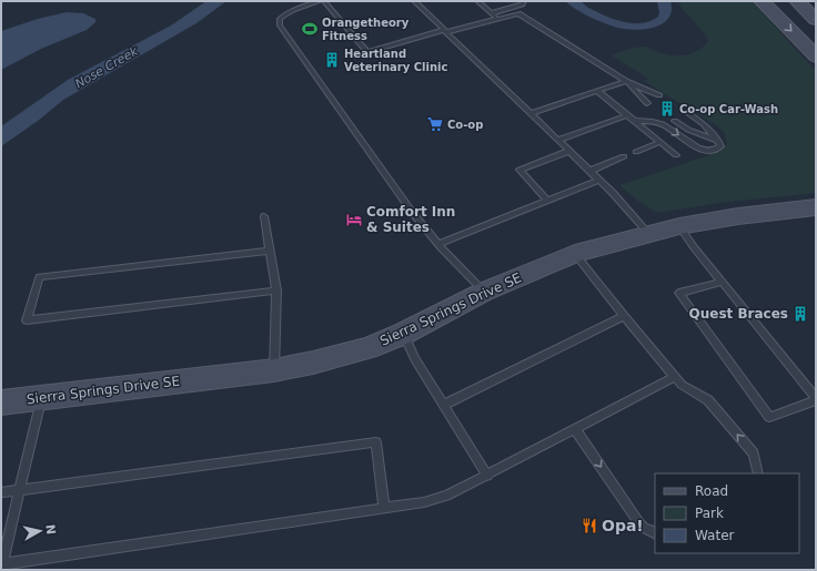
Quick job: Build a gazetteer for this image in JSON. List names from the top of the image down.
{
  "streets": {
    "street": ["Sierra Springs Drive SE"]
  },
  "water": ["Nose Creek"],
  "places": {
    "sports": ["Orangetheory Fitness"],
    "building": ["Heartland Veterinary Clinic", "Co-op Car-Wash", "Quest Braces"],
    "supermarket": ["Co-op"],
    "hotel": ["Comfort Inn & Suites"],
    "restaurant": ["Opa!"]
  },
  "legend": ["Road", "Park", "Water"],
  "north": "right"
}
